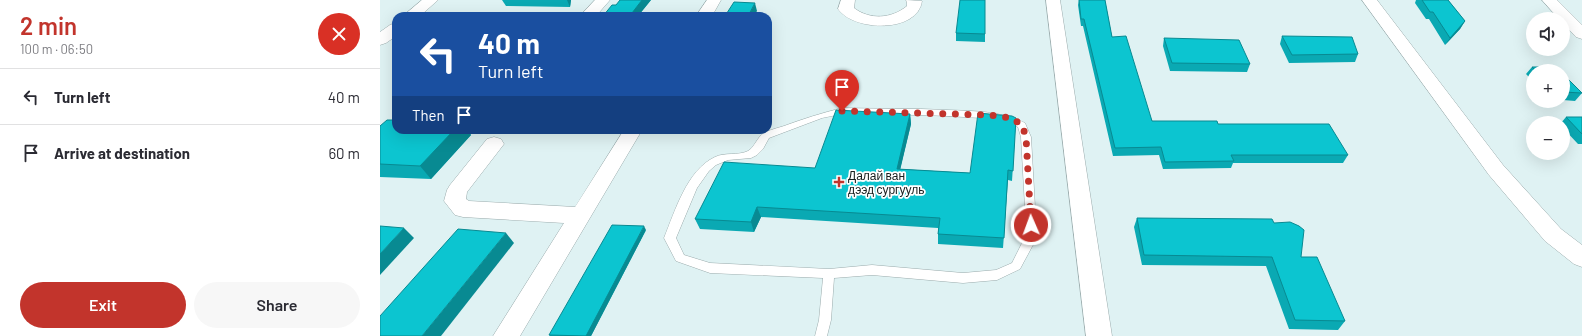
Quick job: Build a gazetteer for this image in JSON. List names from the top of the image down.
{
  "places": {
    "health": ["Далай ван дээд сургууль"]
  },
  "page": {
    "heading": ["2 min", "100 m · 06:50"],
    "map_buttons": ["+", "−"],
    "turn": ["40 m", "Turn left"],
    "list": [
      {
        "name": "Turn left",
        "value": "40 m"
      },
      {
        "name": "Arrive at destination",
        "value": "60 m"
      }
    ],
    "then": "Then",
    "buttons": ["Exit", "Share"]
  }
}
